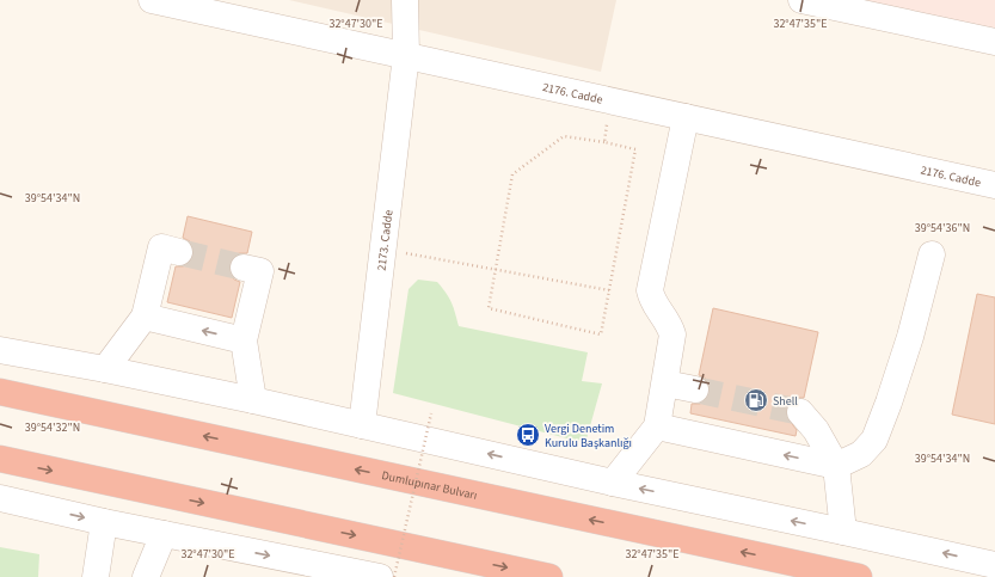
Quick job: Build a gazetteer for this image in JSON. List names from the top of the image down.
{
  "streets": {
    "highway": ["Dumlupınar Bulvarı"],
    "street": ["2176. Cadde", "2173. Cadde"]
  },
  "crossings": [
    ["2176. Cadde", "2173. Cadde"]
  ],
  "places": {
    "fuel station": ["Shell"],
    "bus stop": ["Vergi Denetim Kurulu Başkanlığı"]
  },
  "coordinates": [
    "32°47'30\"E",
    "32°47'35\"E",
    "39°54'34\"N",
    "39°54'36\"N",
    "39°54'32\"N"
  ]
}
